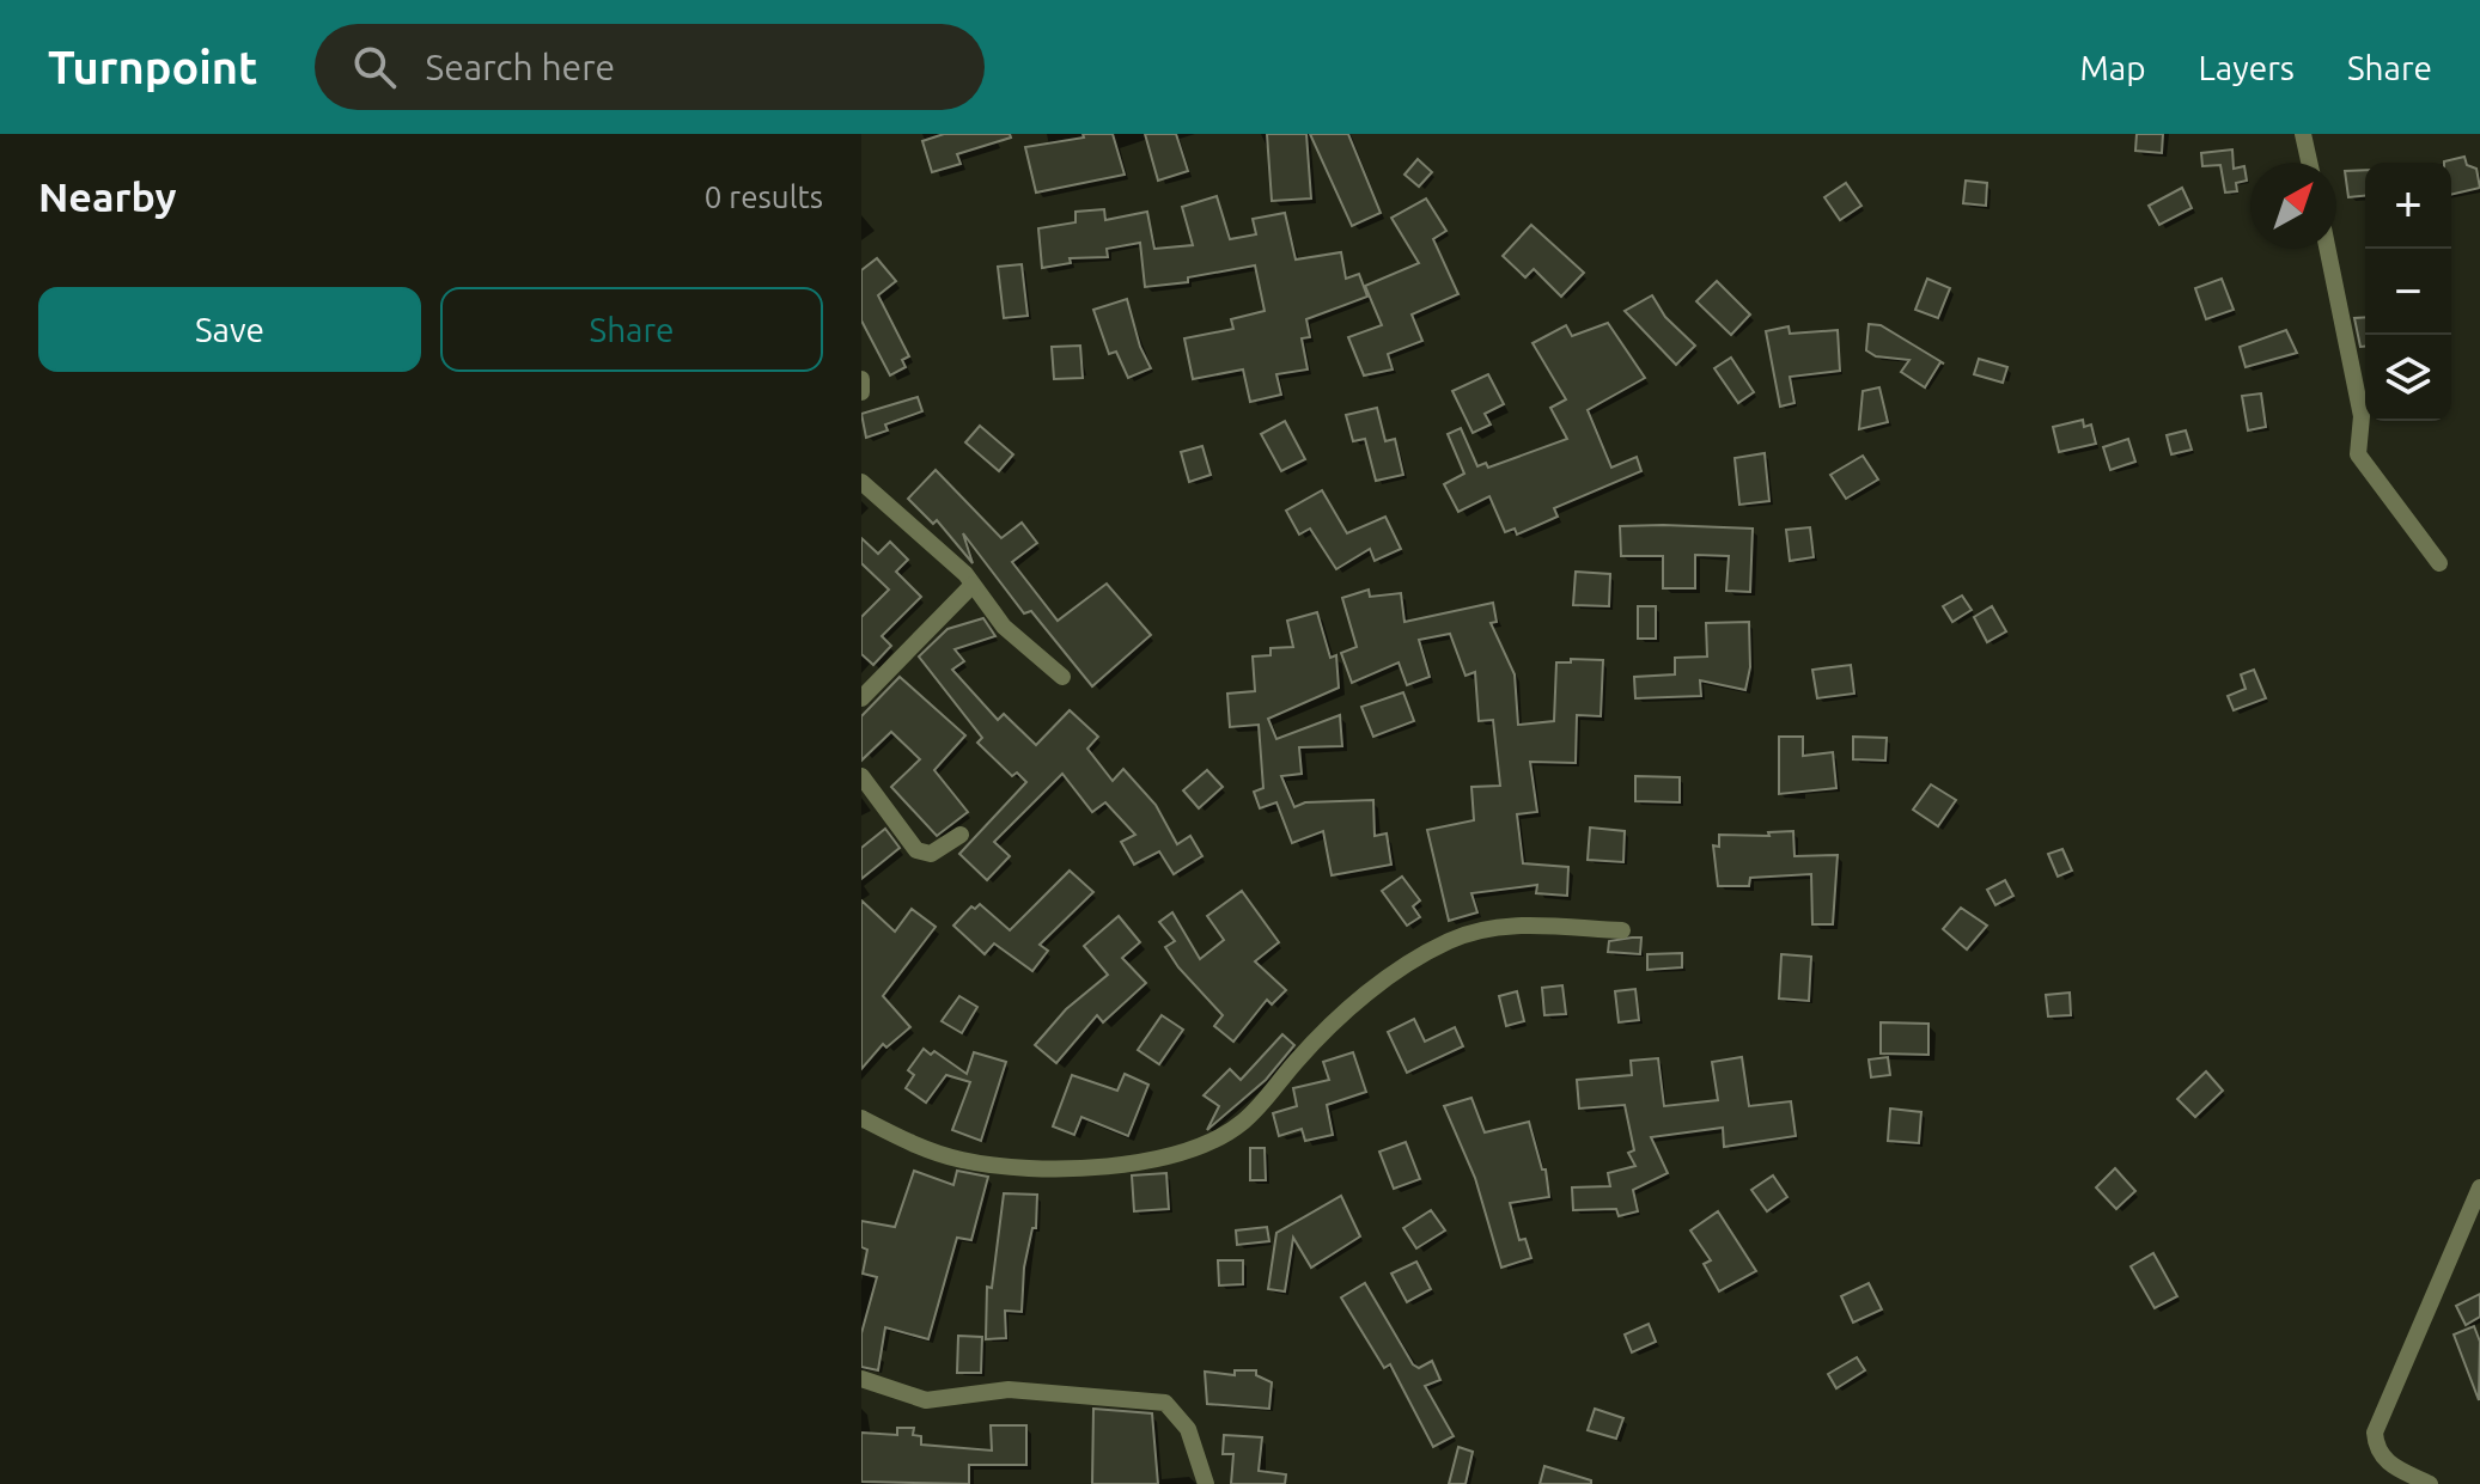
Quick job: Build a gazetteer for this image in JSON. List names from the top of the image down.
{
  "north": "top right",
  "page": {
    "header": "Turnpoint",
    "search": "Search here",
    "nav": ["Map", "Layers", "Share"],
    "heading": ["Nearby", "0 results"],
    "map_buttons": ["+", "−"],
    "buttons": ["Save", "Share"]
  }
}
